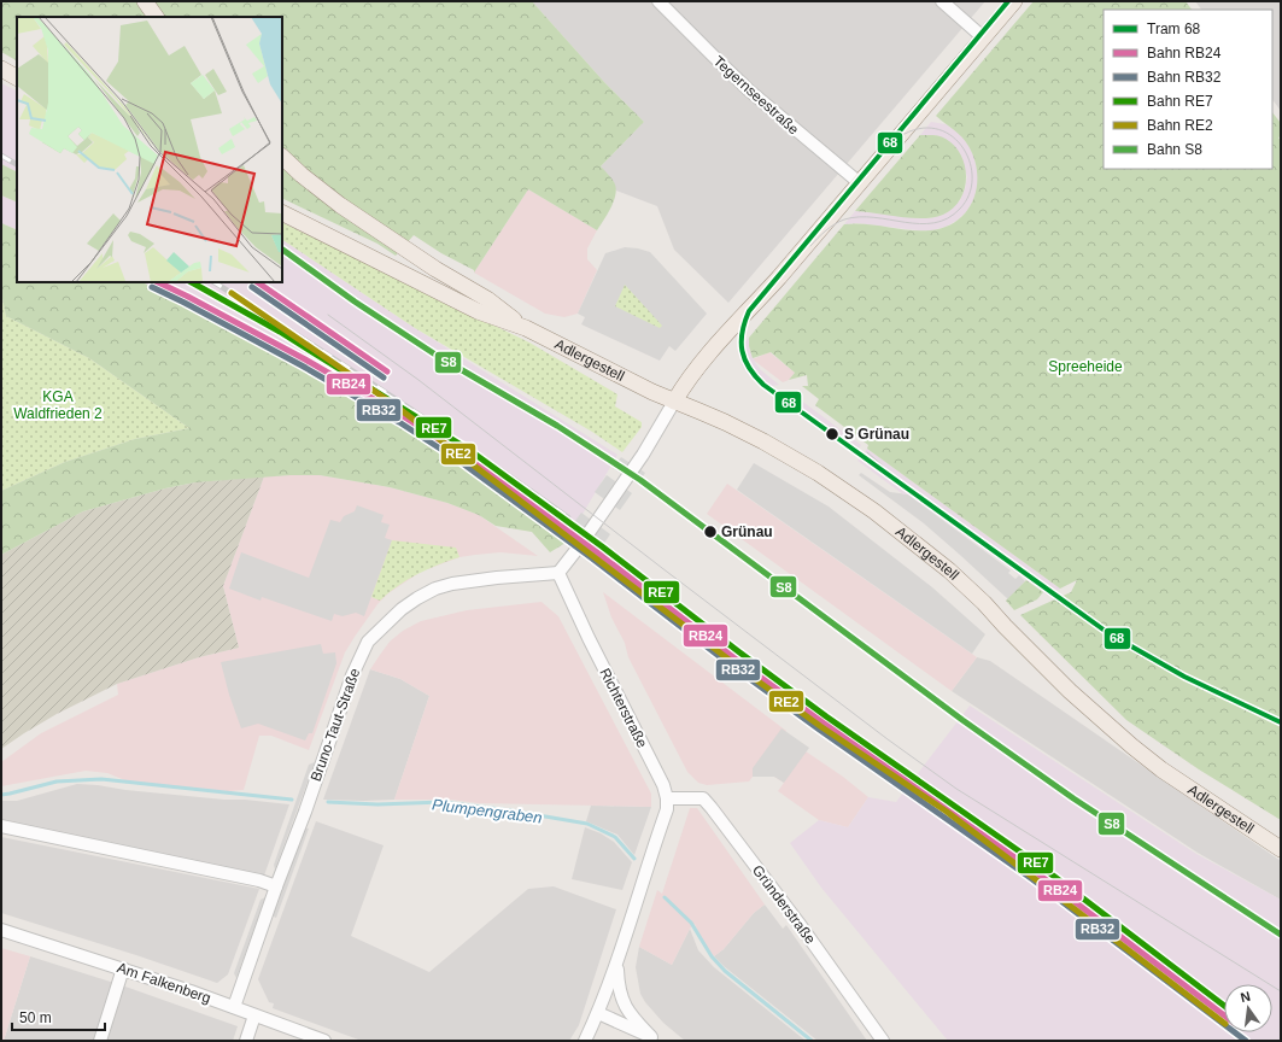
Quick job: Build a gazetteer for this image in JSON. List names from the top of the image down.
{
  "streets": {
    "main road": ["Adlergestell"],
    "street": [
      "Tegernseestraße",
      "Richterstraße",
      "Bruno-Taut-Straße",
      "Gründerstraße",
      "Am Falkenberg"
    ]
  },
  "crossings": [
    ["Richterstraße", "Bruno-Taut-Straße"],
    ["Richterstraße", "Gründerstraße"],
    ["Bruno-Taut-Straße", "Am Falkenberg"]
  ],
  "water": ["Plumpengraben"],
  "parks": ["Spreeheide", "KGA Waldfrieden 2"],
  "places": ["S Grünau", "Grünau"],
  "lines": [
    "tram line 68",
    "rail line S8",
    "rail line RB24",
    "rail line RE7",
    "rail line RB32",
    "rail line RE2"
  ],
  "legend": [
    "Tram 68",
    "Bahn RB24",
    "Bahn RB32",
    "Bahn RE7",
    "Bahn RE2",
    "Bahn S8"
  ],
  "scale_bar": "50 m",
  "north": "top"
}
